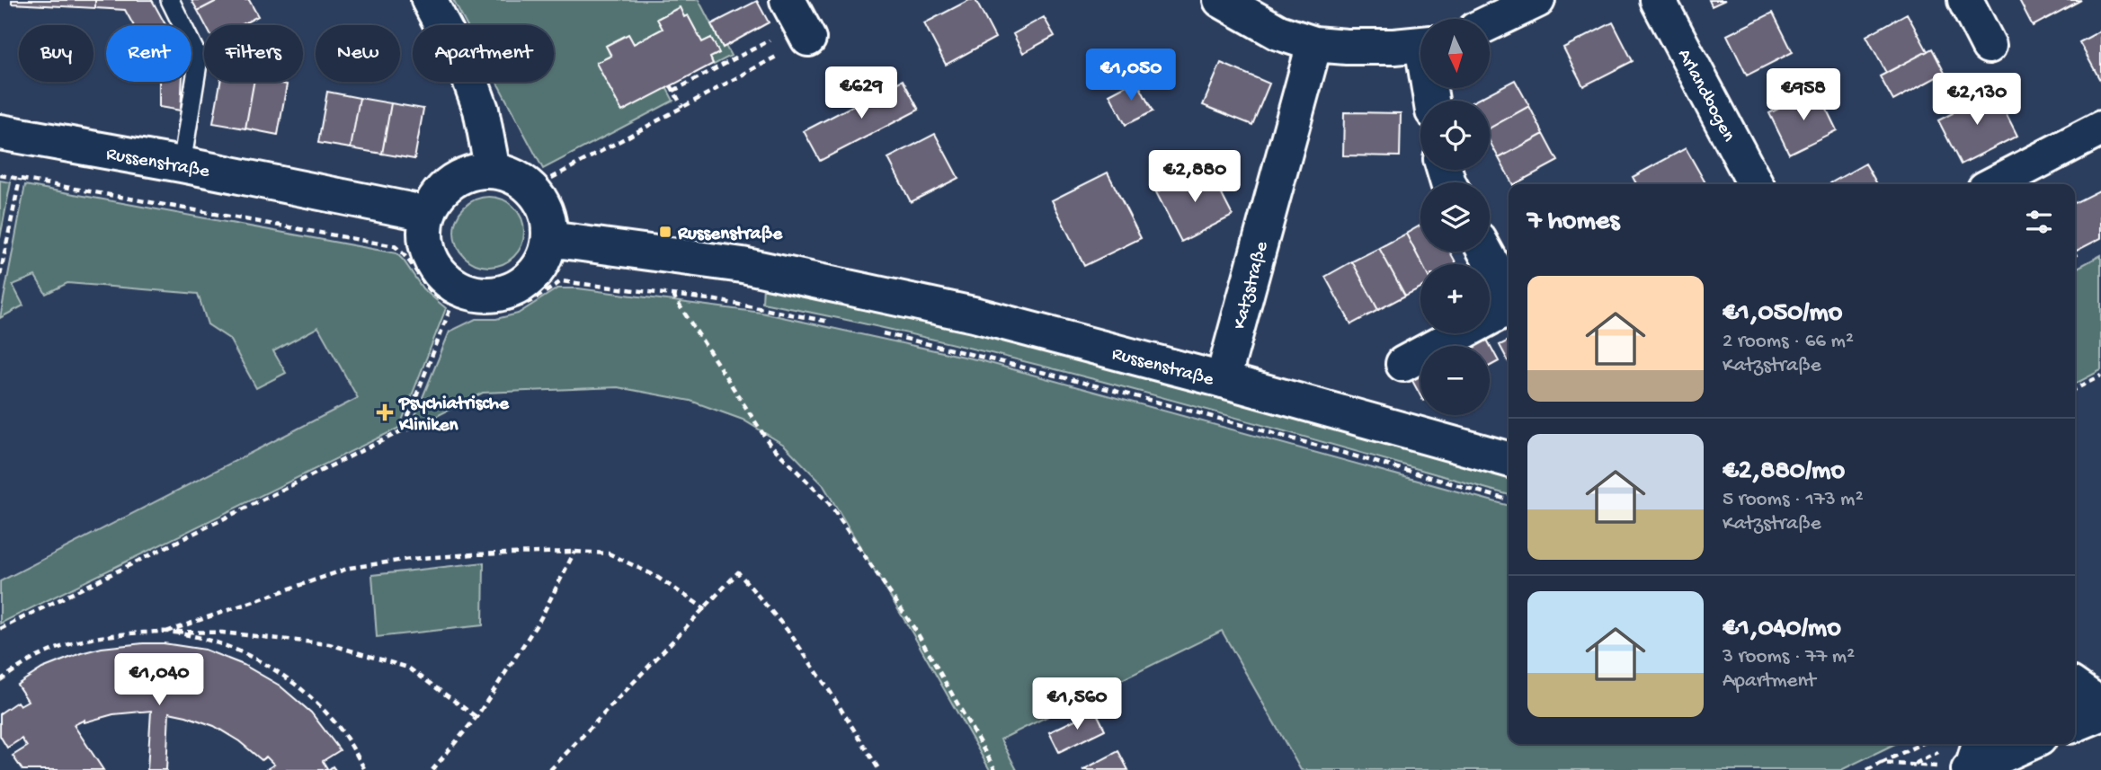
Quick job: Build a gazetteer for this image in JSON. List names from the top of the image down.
{
  "streets": {
    "street": ["Arlandbogen", "Russenstraße", "Katzstraße"]
  },
  "crossings": [
    ["Russenstraße", "Katzstraße"]
  ],
  "places": {
    "transit": ["Russenstraße"],
    "health": ["Psychiatrische Kliniken"]
  },
  "north": "bottom",
  "page": {
    "map_buttons": ["+", "−"],
    "chip": [
      "Buy",
      "Rent",
      "Filters",
      "New",
      "Apartment"
    ],
    "price": [
      "€1,050",
      "€629",
      "€958",
      "€2,130",
      "€2,880",
      "€1,040",
      "€1,560"
    ],
    "heading": "7 homes",
    "list": [
      {
        "name": "€1,050/mo",
        "note": "2 rooms · 66 m² · Katzstraße"
      },
      {
        "name": "€2,880/mo",
        "note": "5 rooms · 173 m² · Katzstraße"
      },
      {
        "name": "€1,040/mo",
        "note": "3 rooms · 77 m² · Apartment"
      }
    ]
  }
}
